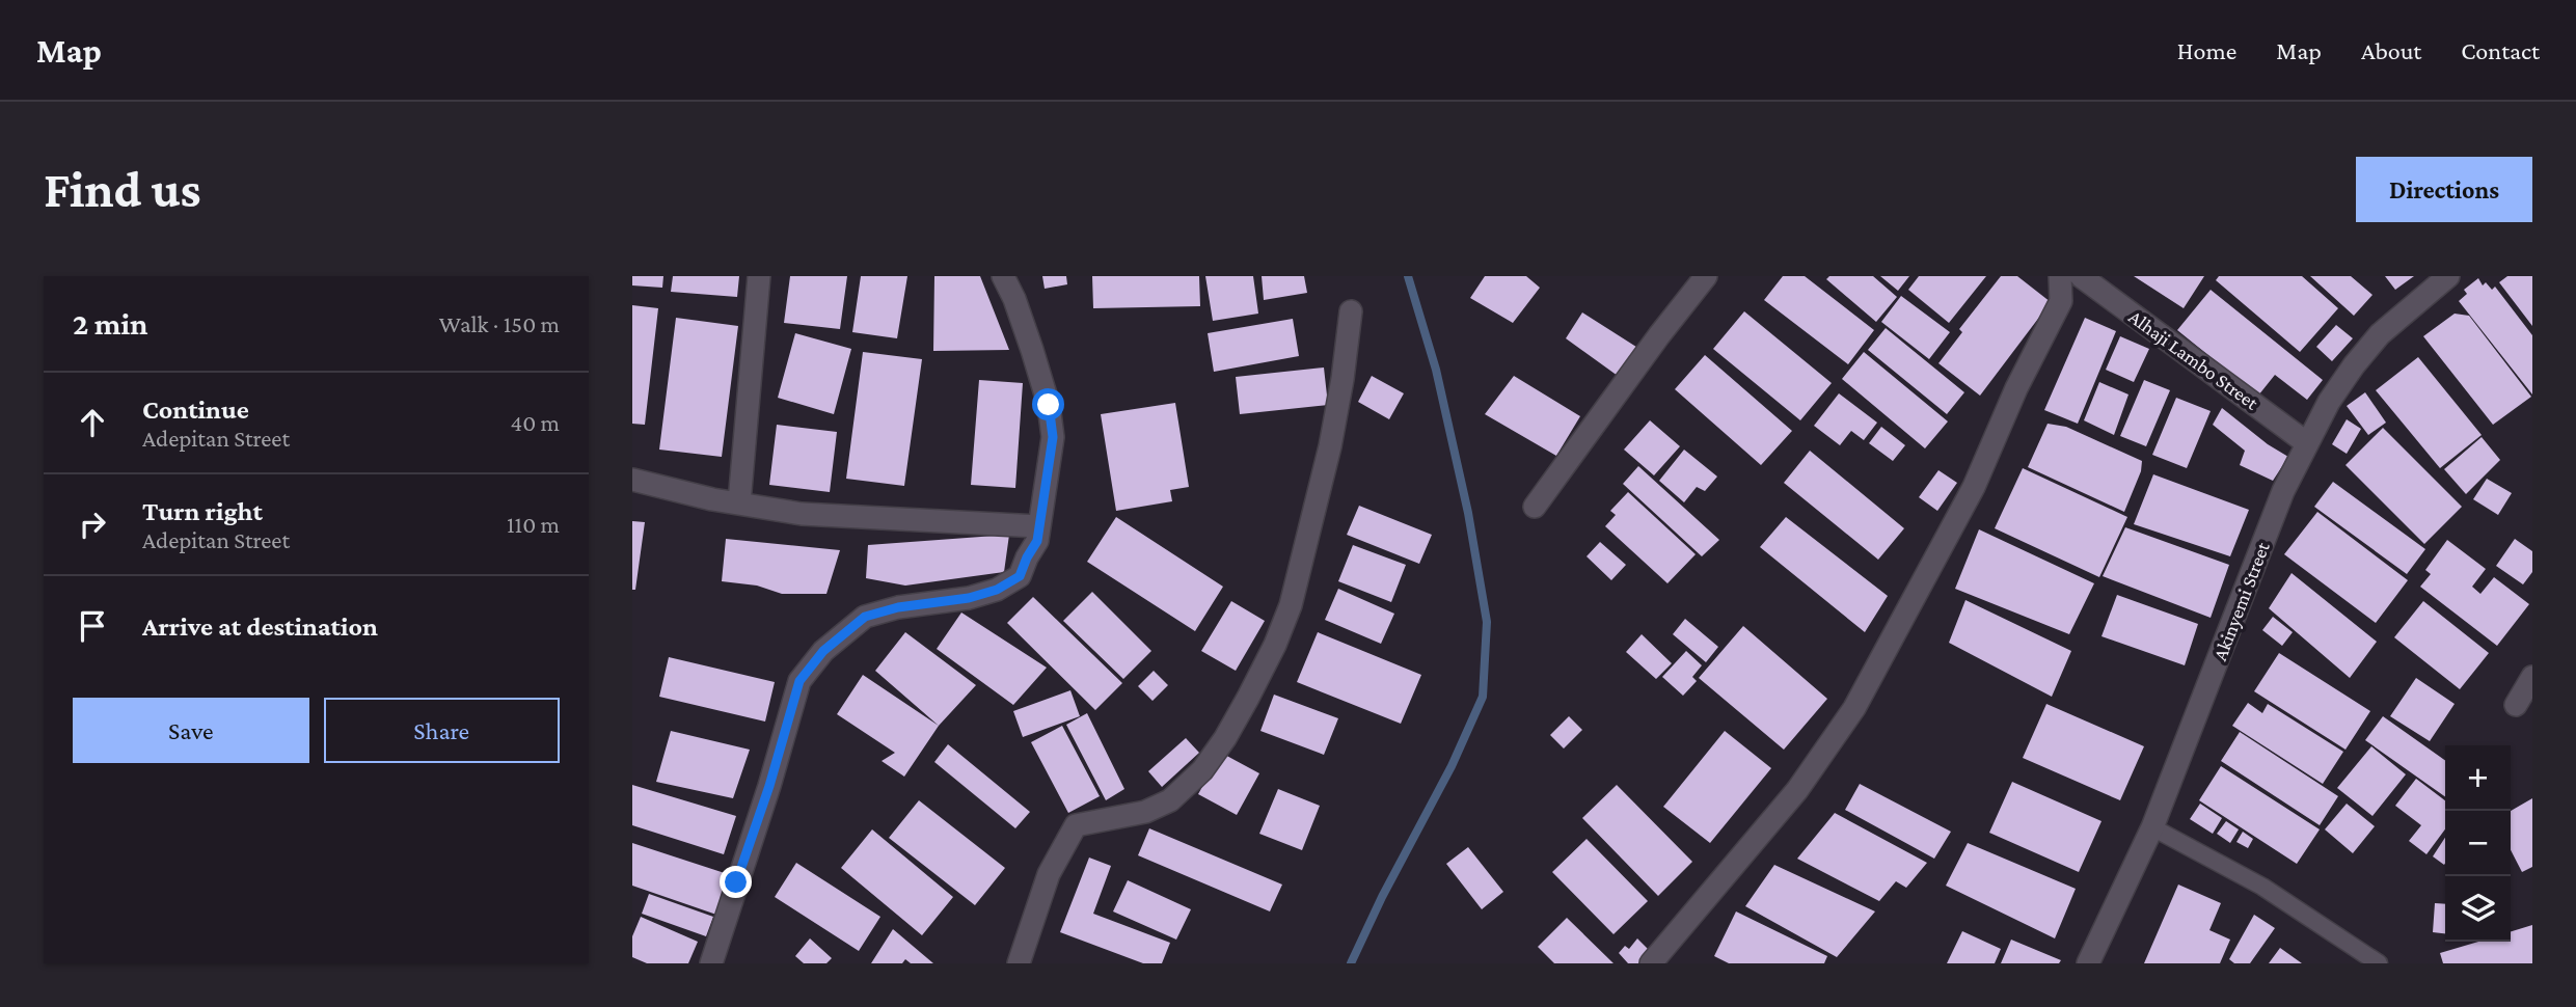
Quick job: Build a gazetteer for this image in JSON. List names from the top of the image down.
{
  "streets": {
    "street": ["Alhaji Lambo Street", "Akinyemi Street"]
  },
  "crossings": [
    ["Alhaji Lambo Street", "Akinyemi Street"]
  ],
  "page": {
    "header": "Map",
    "nav": [
      "Home",
      "Map",
      "About",
      "Contact"
    ],
    "buttons": [
      "Directions",
      ["Save", "Share"]
    ],
    "title": "Find us",
    "heading": ["2 min", "Walk · 150 m"],
    "list": [
      ["Continue", "Adepitan Street", "40 m"],
      ["Turn right", "Adepitan Street", "110 m"],
      "Arrive at destination"
    ],
    "map_buttons": ["+", "−"]
  }
}
